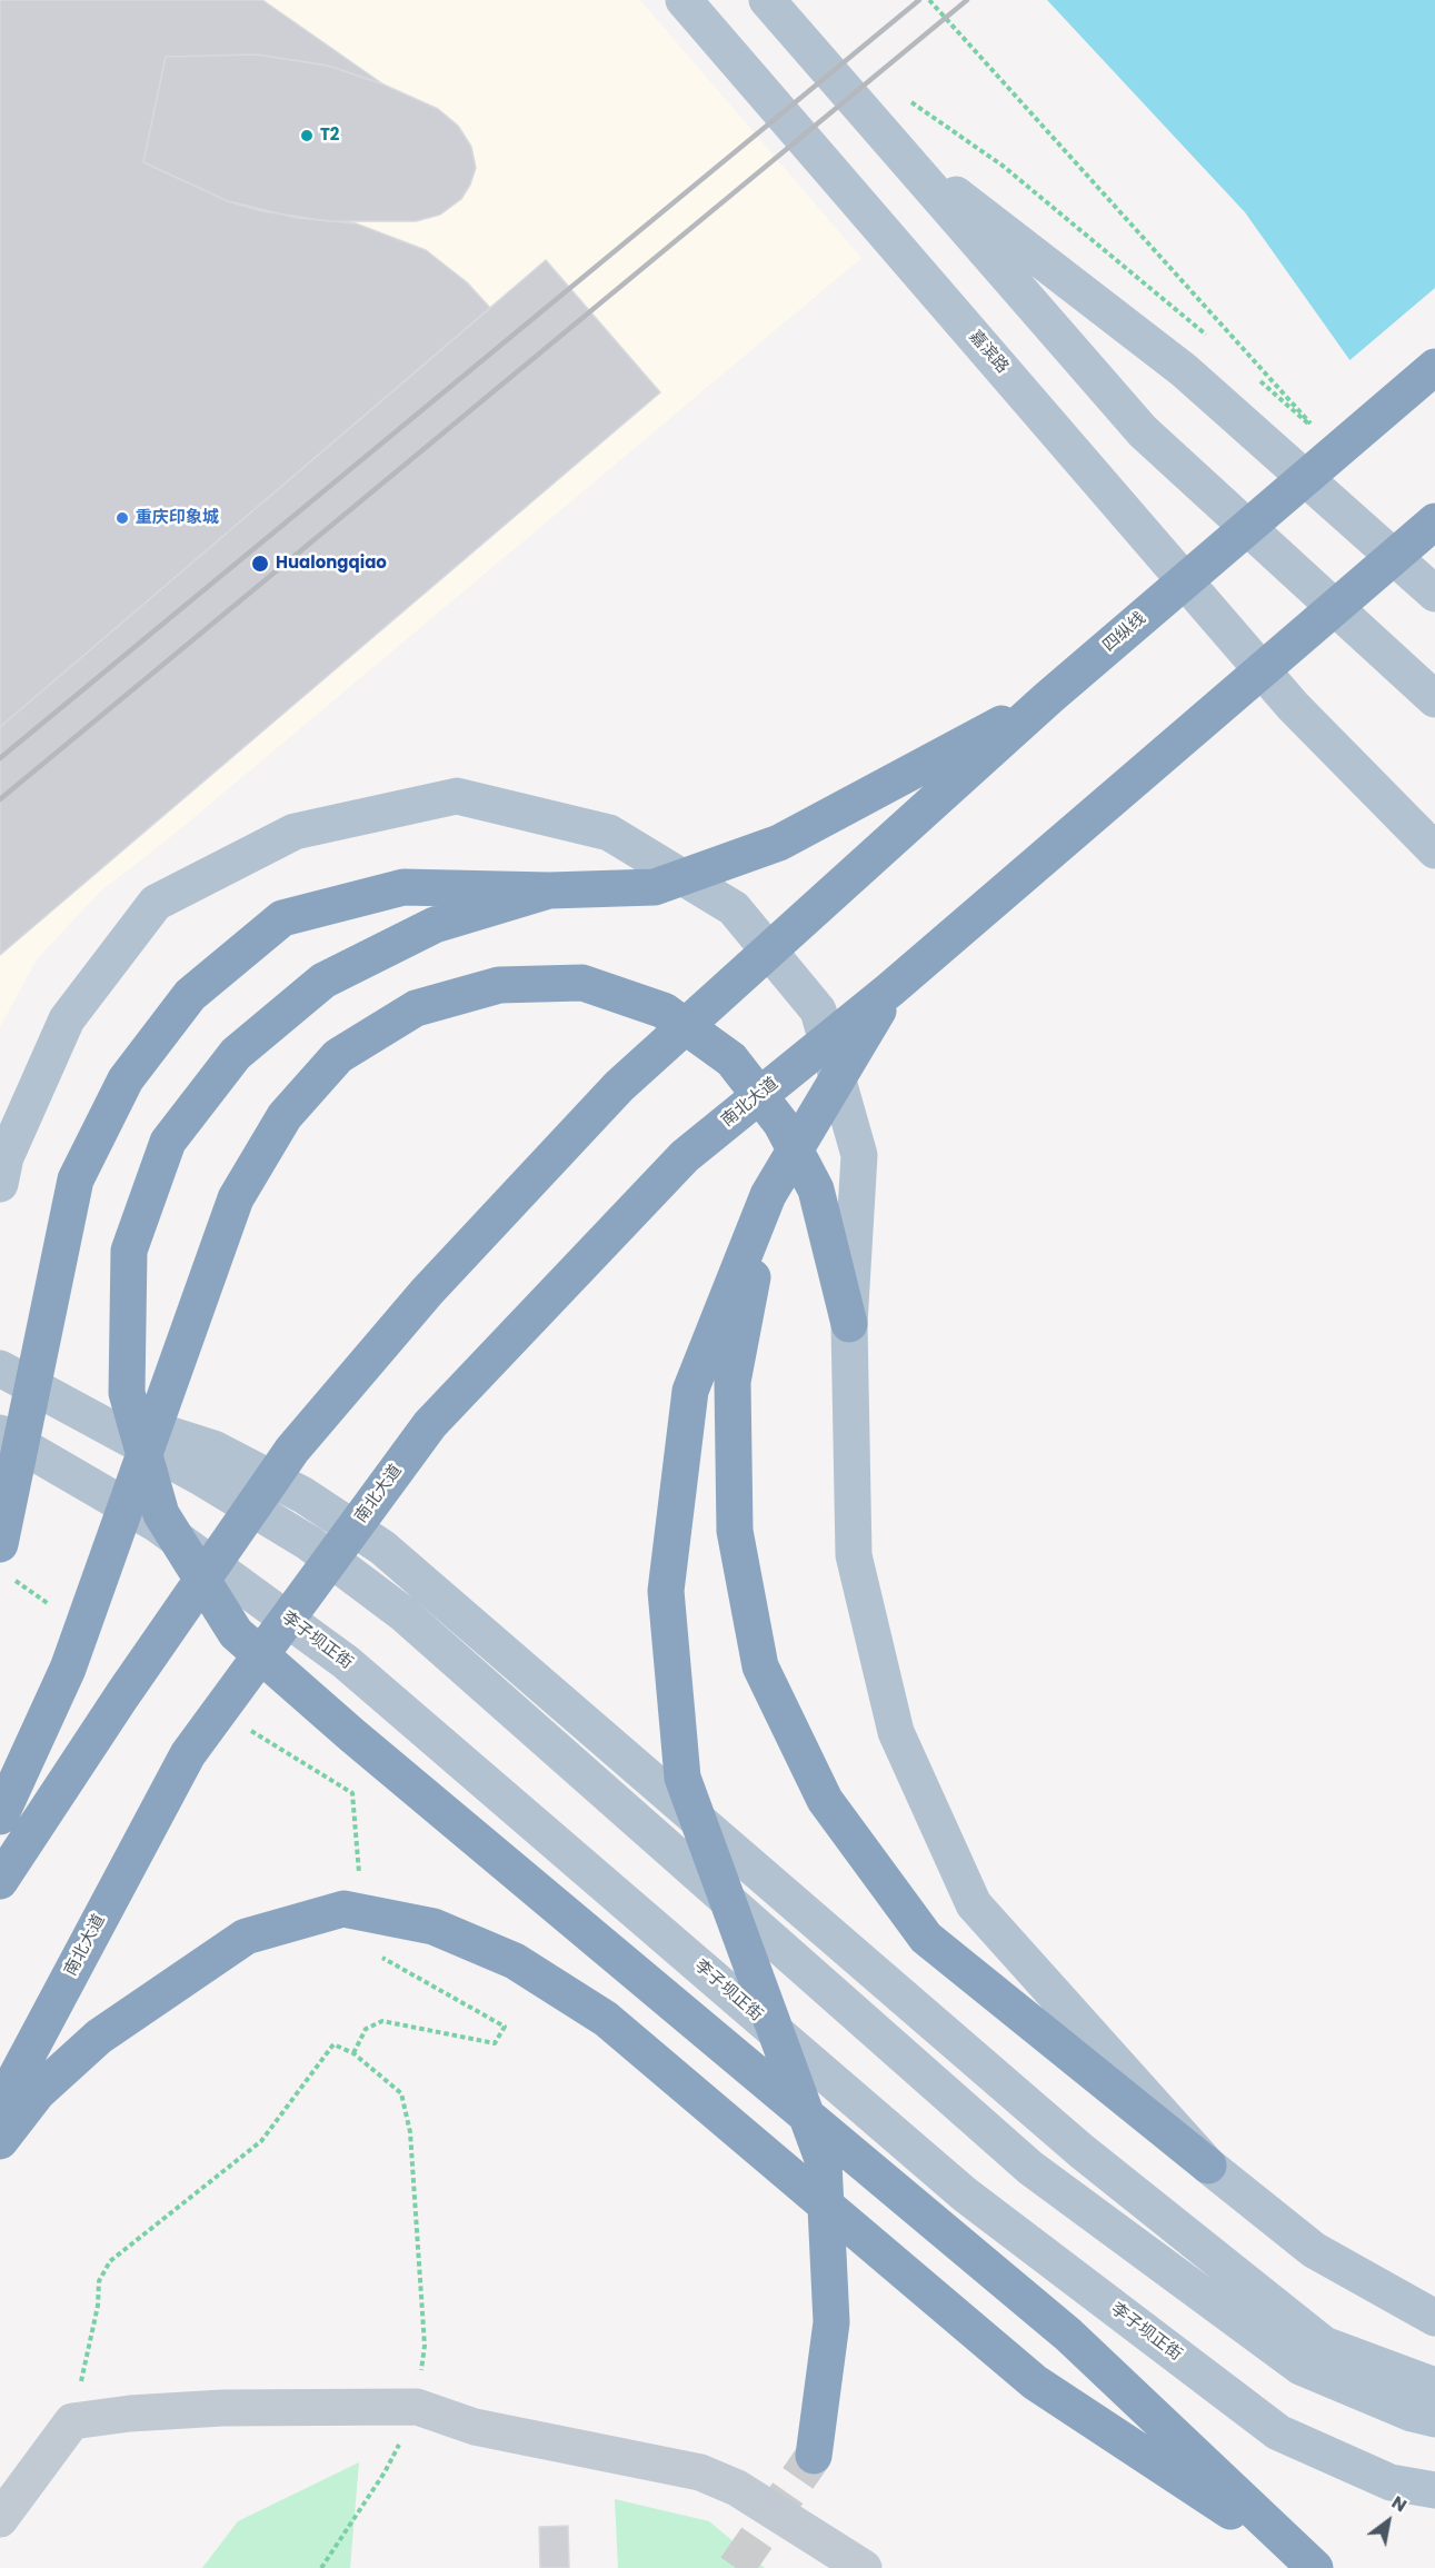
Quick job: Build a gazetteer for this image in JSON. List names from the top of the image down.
{
  "streets": {
    "highway": ["四纵线", "南北大道"],
    "main road": ["嘉滨路", "李子坝正街"]
  },
  "places": ["T2", "重庆印象城", "Hualongqiao"],
  "north": "top right"
}
